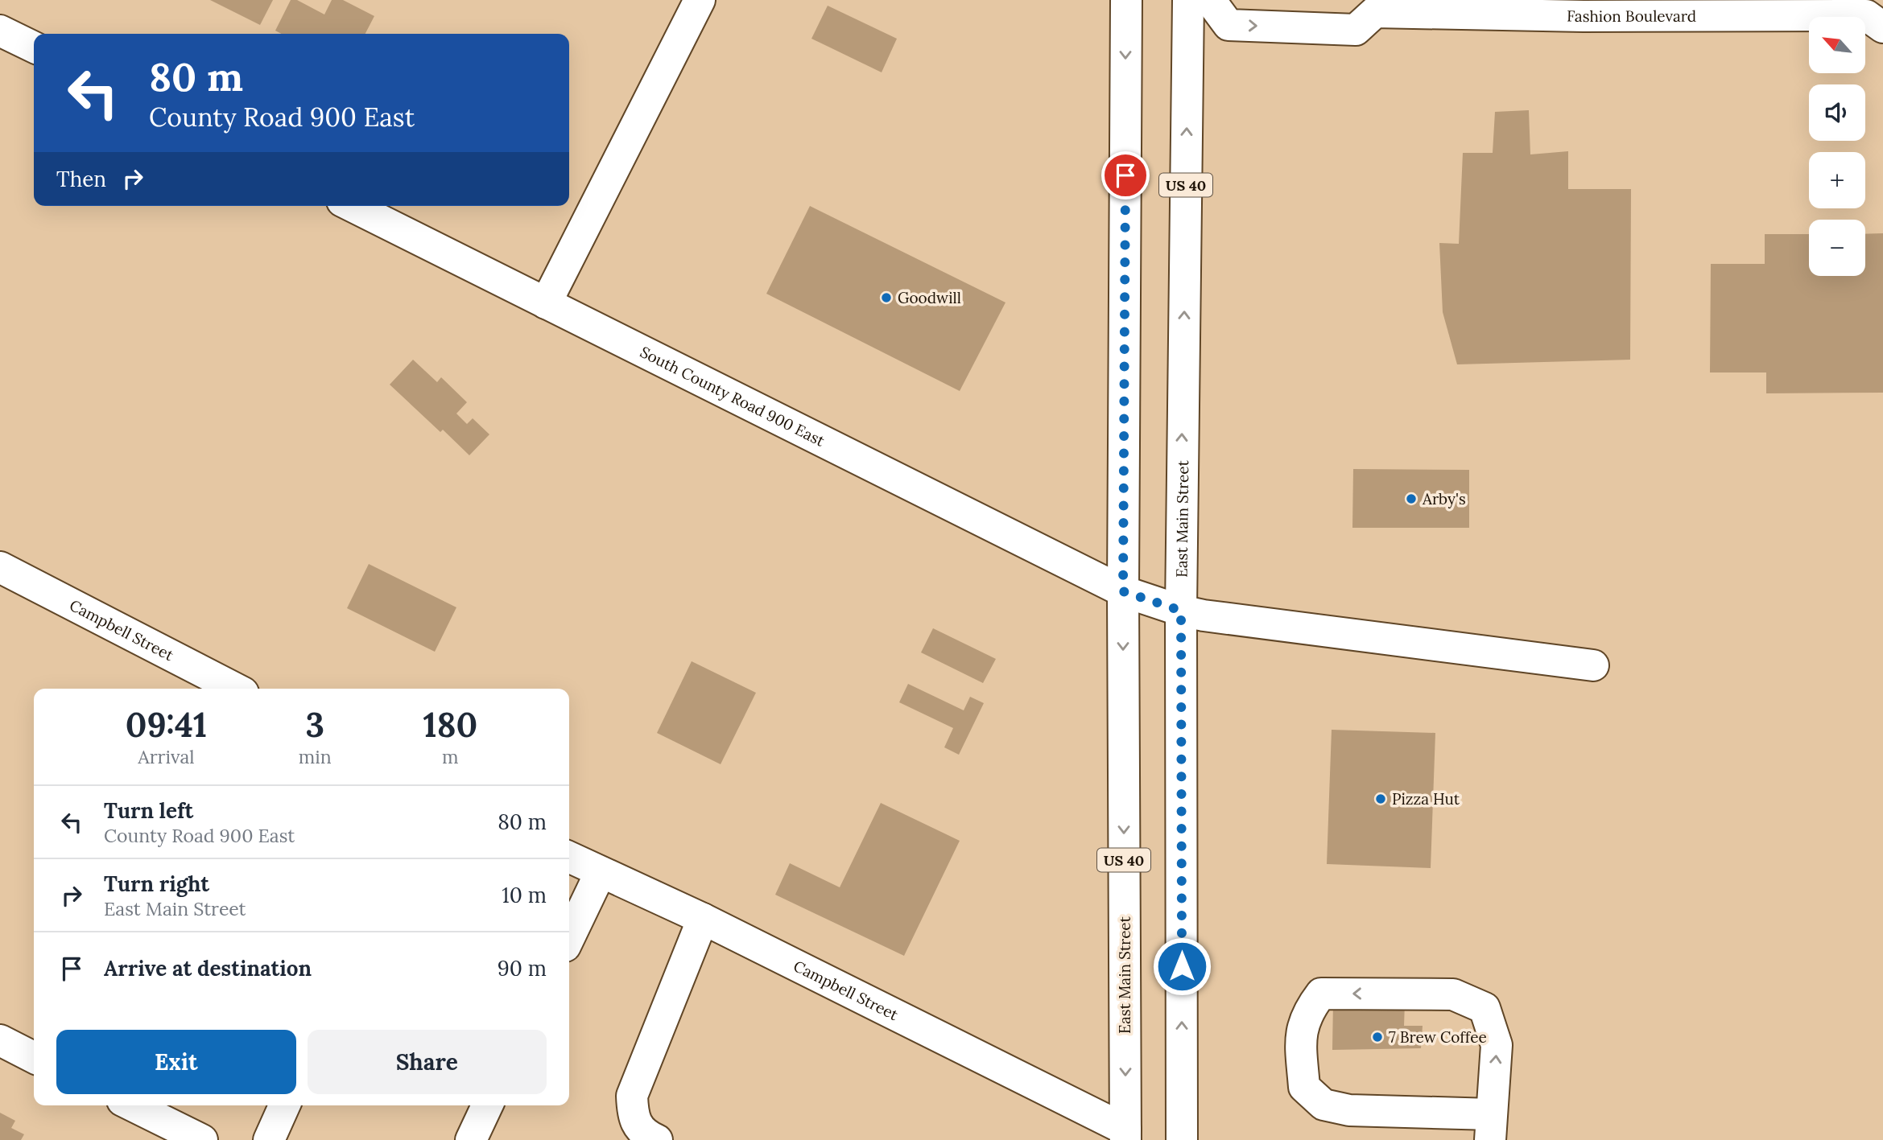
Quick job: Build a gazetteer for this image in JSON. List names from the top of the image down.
{
  "streets": {
    "street": [
      "Fashion Boulevard",
      "US 40",
      "South County Road 900 East",
      "East Main Street",
      "Campbell Street"
    ]
  },
  "crossings": [
    ["South County Road 900 East", "East Main Street"],
    ["East Main Street", "Campbell Street"]
  ],
  "places": [
    "Goodwill",
    "Arby's",
    "Pizza Hut",
    "7 Brew Coffee"
  ],
  "north": "top left",
  "page": {
    "map_buttons": ["+", "−"],
    "turn": ["80 m", "County Road 900 East"],
    "then": "Then",
    "eta": [
      "09:41",
      "Arrival",
      "3",
      "min",
      "180",
      "m"
    ],
    "list": [
      {
        "name": "Turn left",
        "note": "County Road 900 East",
        "value": "80 m"
      },
      {
        "name": "Turn right",
        "note": "East Main Street",
        "value": "10 m"
      },
      {
        "name": "Arrive at destination",
        "value": "90 m"
      }
    ],
    "buttons": ["Exit", "Share"]
  }
}
